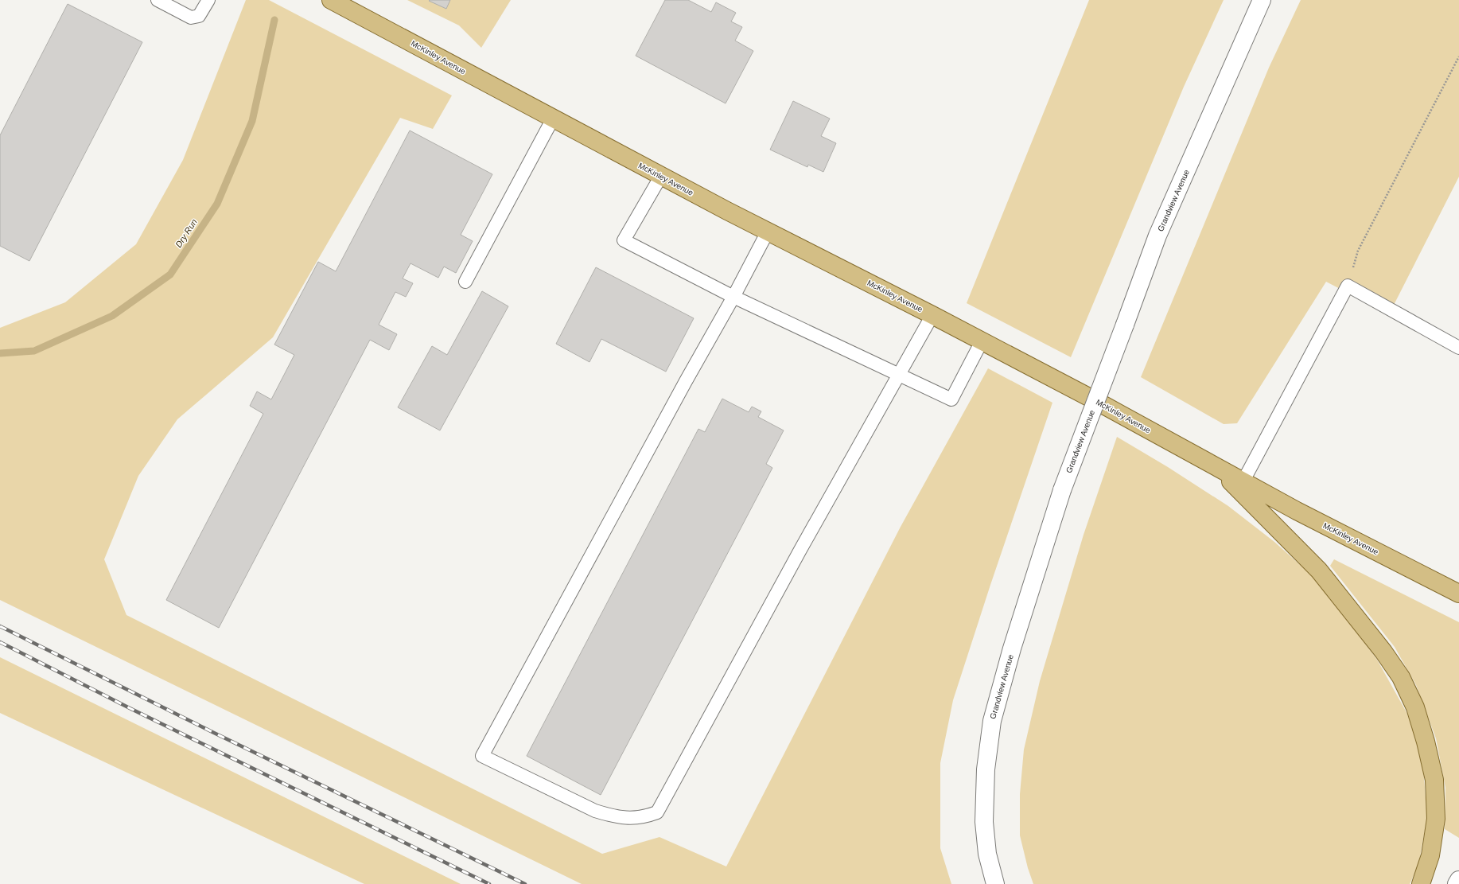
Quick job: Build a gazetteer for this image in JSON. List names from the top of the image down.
{
  "streets": {
    "main road": ["McKinley Avenue", "Grandview Avenue"]
  },
  "water": ["Dry Run"]
}
